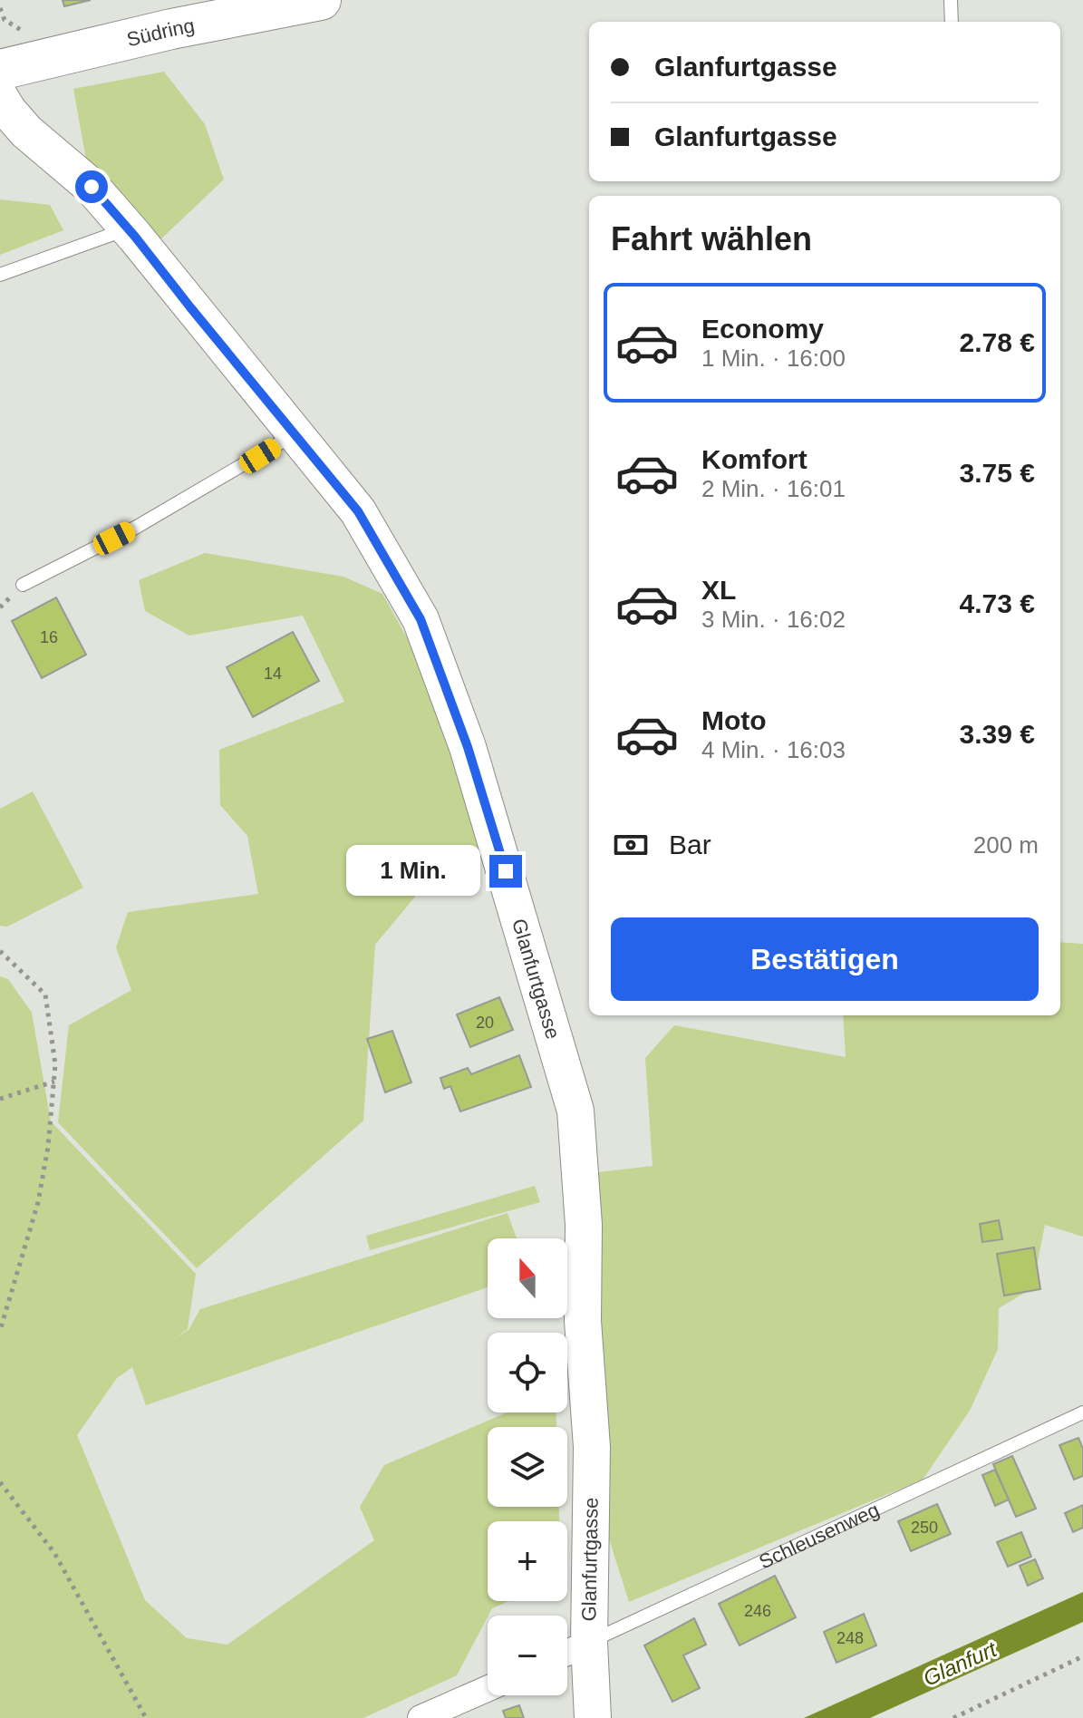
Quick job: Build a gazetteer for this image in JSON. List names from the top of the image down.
{
  "streets": {
    "main road": ["Südring"],
    "street": ["Glanfurtgasse", "Schleusenweg"]
  },
  "crossings": [
    ["Glanfurtgasse", "Schleusenweg"]
  ],
  "water": ["Glanfurt"],
  "house_numbers": [
    "16",
    "14",
    "20",
    "250",
    "246",
    "248"
  ],
  "north": "top",
  "page": {
    "banner": ["Glanfurtgasse", "Glanfurtgasse"],
    "heading": "Fahrt wählen",
    "list": [
      {
        "name": "Economy",
        "note": "1 Min. · 16:00",
        "value": "2.78 €"
      },
      {
        "name": "Komfort",
        "note": "2 Min. · 16:01",
        "value": "3.75 €"
      },
      {
        "name": "XL",
        "note": "3 Min. · 16:02",
        "value": "4.73 €"
      },
      {
        "name": "Moto",
        "note": "4 Min. · 16:03",
        "value": "3.39 €"
      }
    ],
    "pay": ["Bar", "200 m"],
    "bubble": "1 Min.",
    "buttons": "Bestätigen",
    "map_buttons": ["+", "−"]
  }
}
